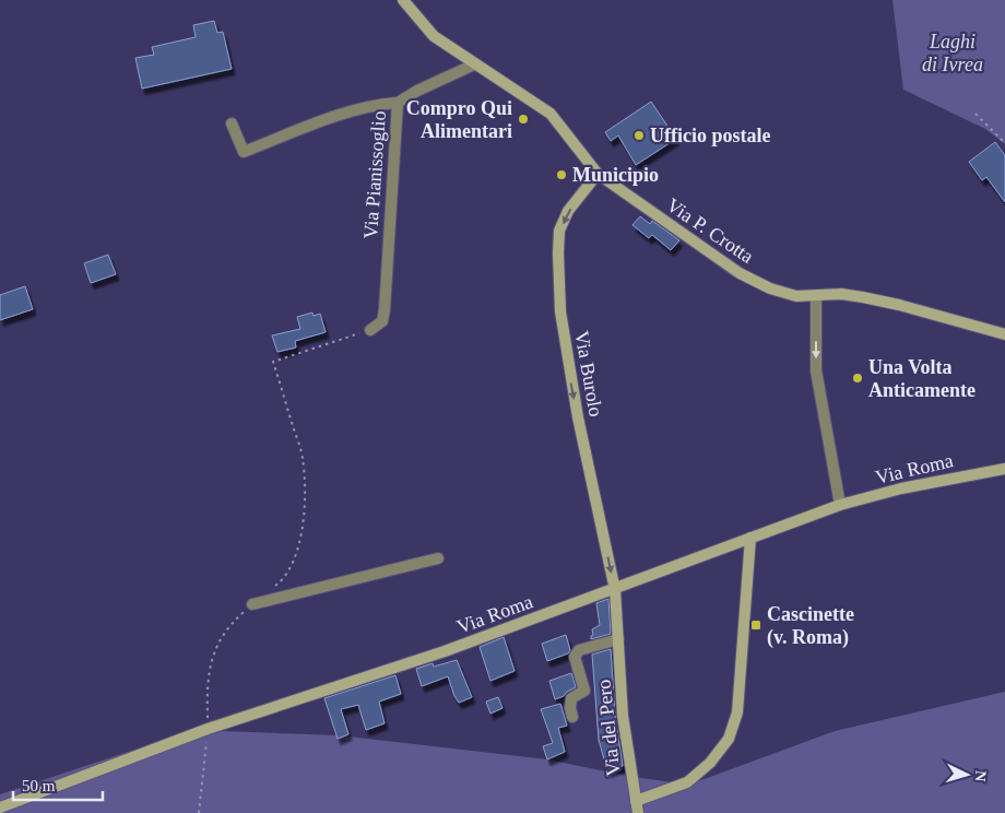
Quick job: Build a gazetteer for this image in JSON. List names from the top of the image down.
{
  "streets": {
    "street": [
      "Via Pianissoglio",
      "Via P. Crotta",
      "Via Burolo",
      "Via Roma",
      "Via del Pero"
    ]
  },
  "crossings": [
    ["Via Pianissoglio", "Via P. Crotta"],
    ["Via P. Crotta", "Via Burolo"],
    ["Via Burolo", "Via Roma"],
    ["Via Burolo", "Via del Pero"],
    ["Via Roma", "Via del Pero"]
  ],
  "one_way": ["Via Burolo"],
  "parks": ["Laghi di Ivrea"],
  "places": {
    "other": [
      "Compro Qui Alimentari",
      "Ufficio postale",
      "Municipio",
      "Una Volta Anticamente"
    ],
    "transit": ["Cascinette (v. Roma)"]
  },
  "scale_bar": "50 m",
  "north": "right"
}
